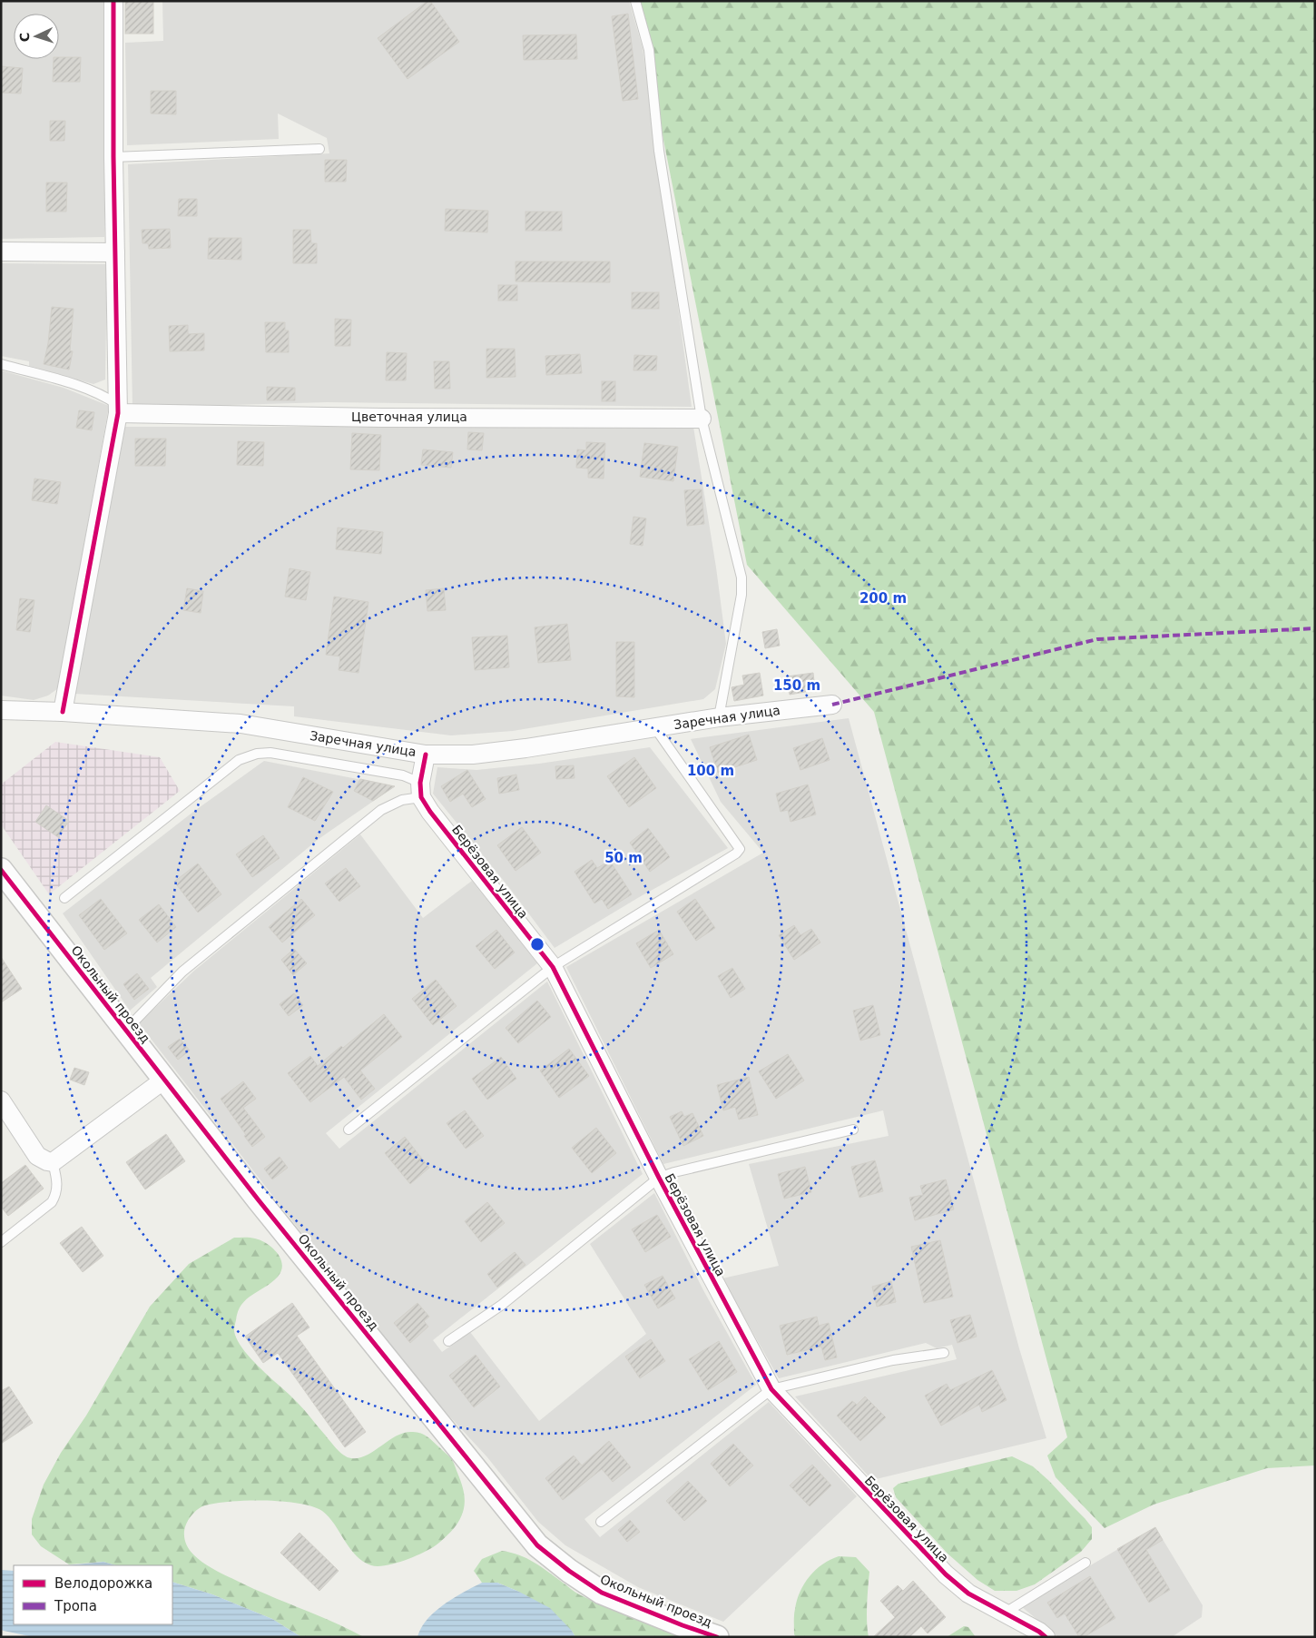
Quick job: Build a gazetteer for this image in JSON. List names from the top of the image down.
{
  "streets": {
    "street": [
      "Цветочная улица",
      "Заречная улица",
      "Берёзовая улица",
      "Окольный проезд"
    ]
  },
  "legend": ["Велодорожка", "Тропа"],
  "north": "left",
  "rings": [
    "200 m",
    "150 m",
    "100 m",
    "50 m"
  ]
}
